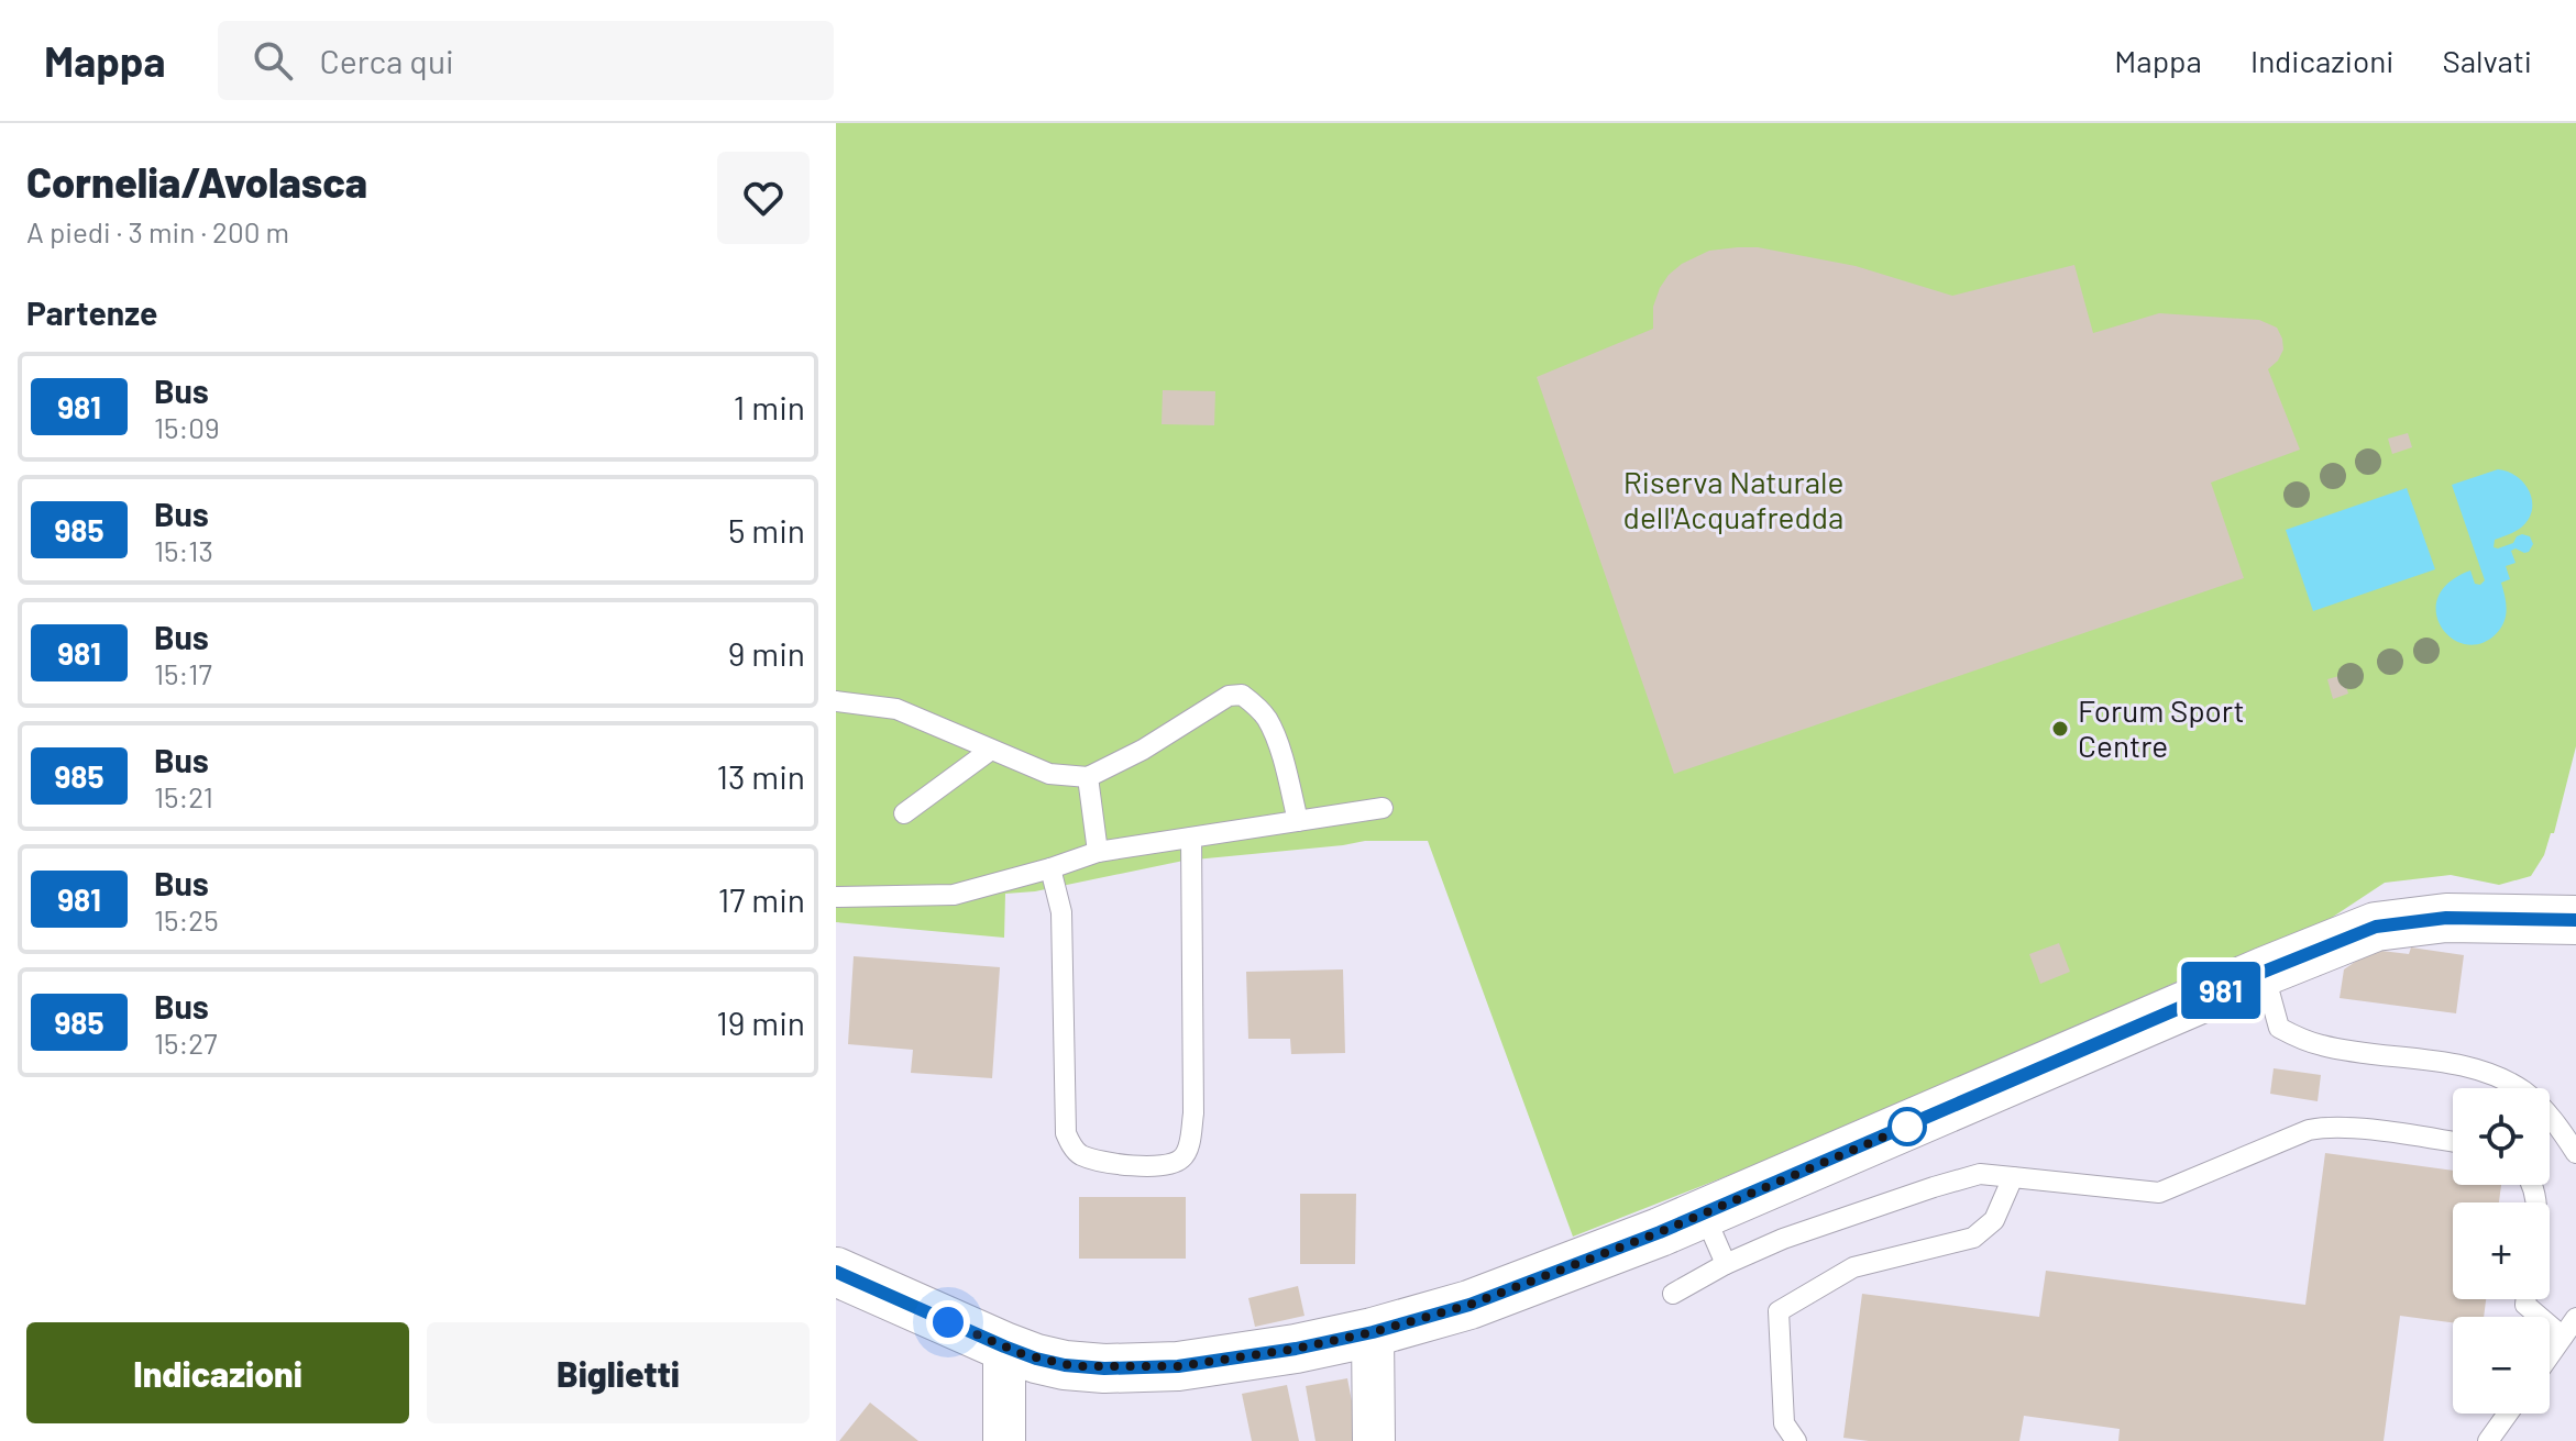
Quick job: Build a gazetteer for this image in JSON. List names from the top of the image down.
{
  "parks": ["Riserva Naturale dell'Acquafredda"],
  "places": ["Forum Sport Centre"],
  "lines": ["bus line 981"],
  "page": {
    "header": "Mappa",
    "search": "Cerca qui",
    "nav": ["Mappa", "Indicazioni", "Salvati"],
    "heading": [
      ["Cornelia/Avolasca", "A piedi · 3 min · 200 m"],
      "Partenze"
    ],
    "on_map": "981",
    "list": [
      {
        "mark": "981",
        "name": "Bus",
        "note": "15:09",
        "value": "1 min"
      },
      {
        "mark": "985",
        "name": "Bus",
        "note": "15:13",
        "value": "5 min"
      },
      {
        "mark": "981",
        "name": "Bus",
        "note": "15:17",
        "value": "9 min"
      },
      {
        "mark": "985",
        "name": "Bus",
        "note": "15:21",
        "value": "13 min"
      },
      {
        "mark": "981",
        "name": "Bus",
        "note": "15:25",
        "value": "17 min"
      },
      {
        "mark": "985",
        "name": "Bus",
        "note": "15:27",
        "value": "19 min"
      }
    ],
    "map_buttons": ["+", "−"],
    "buttons": ["Indicazioni", "Biglietti"]
  }
}
